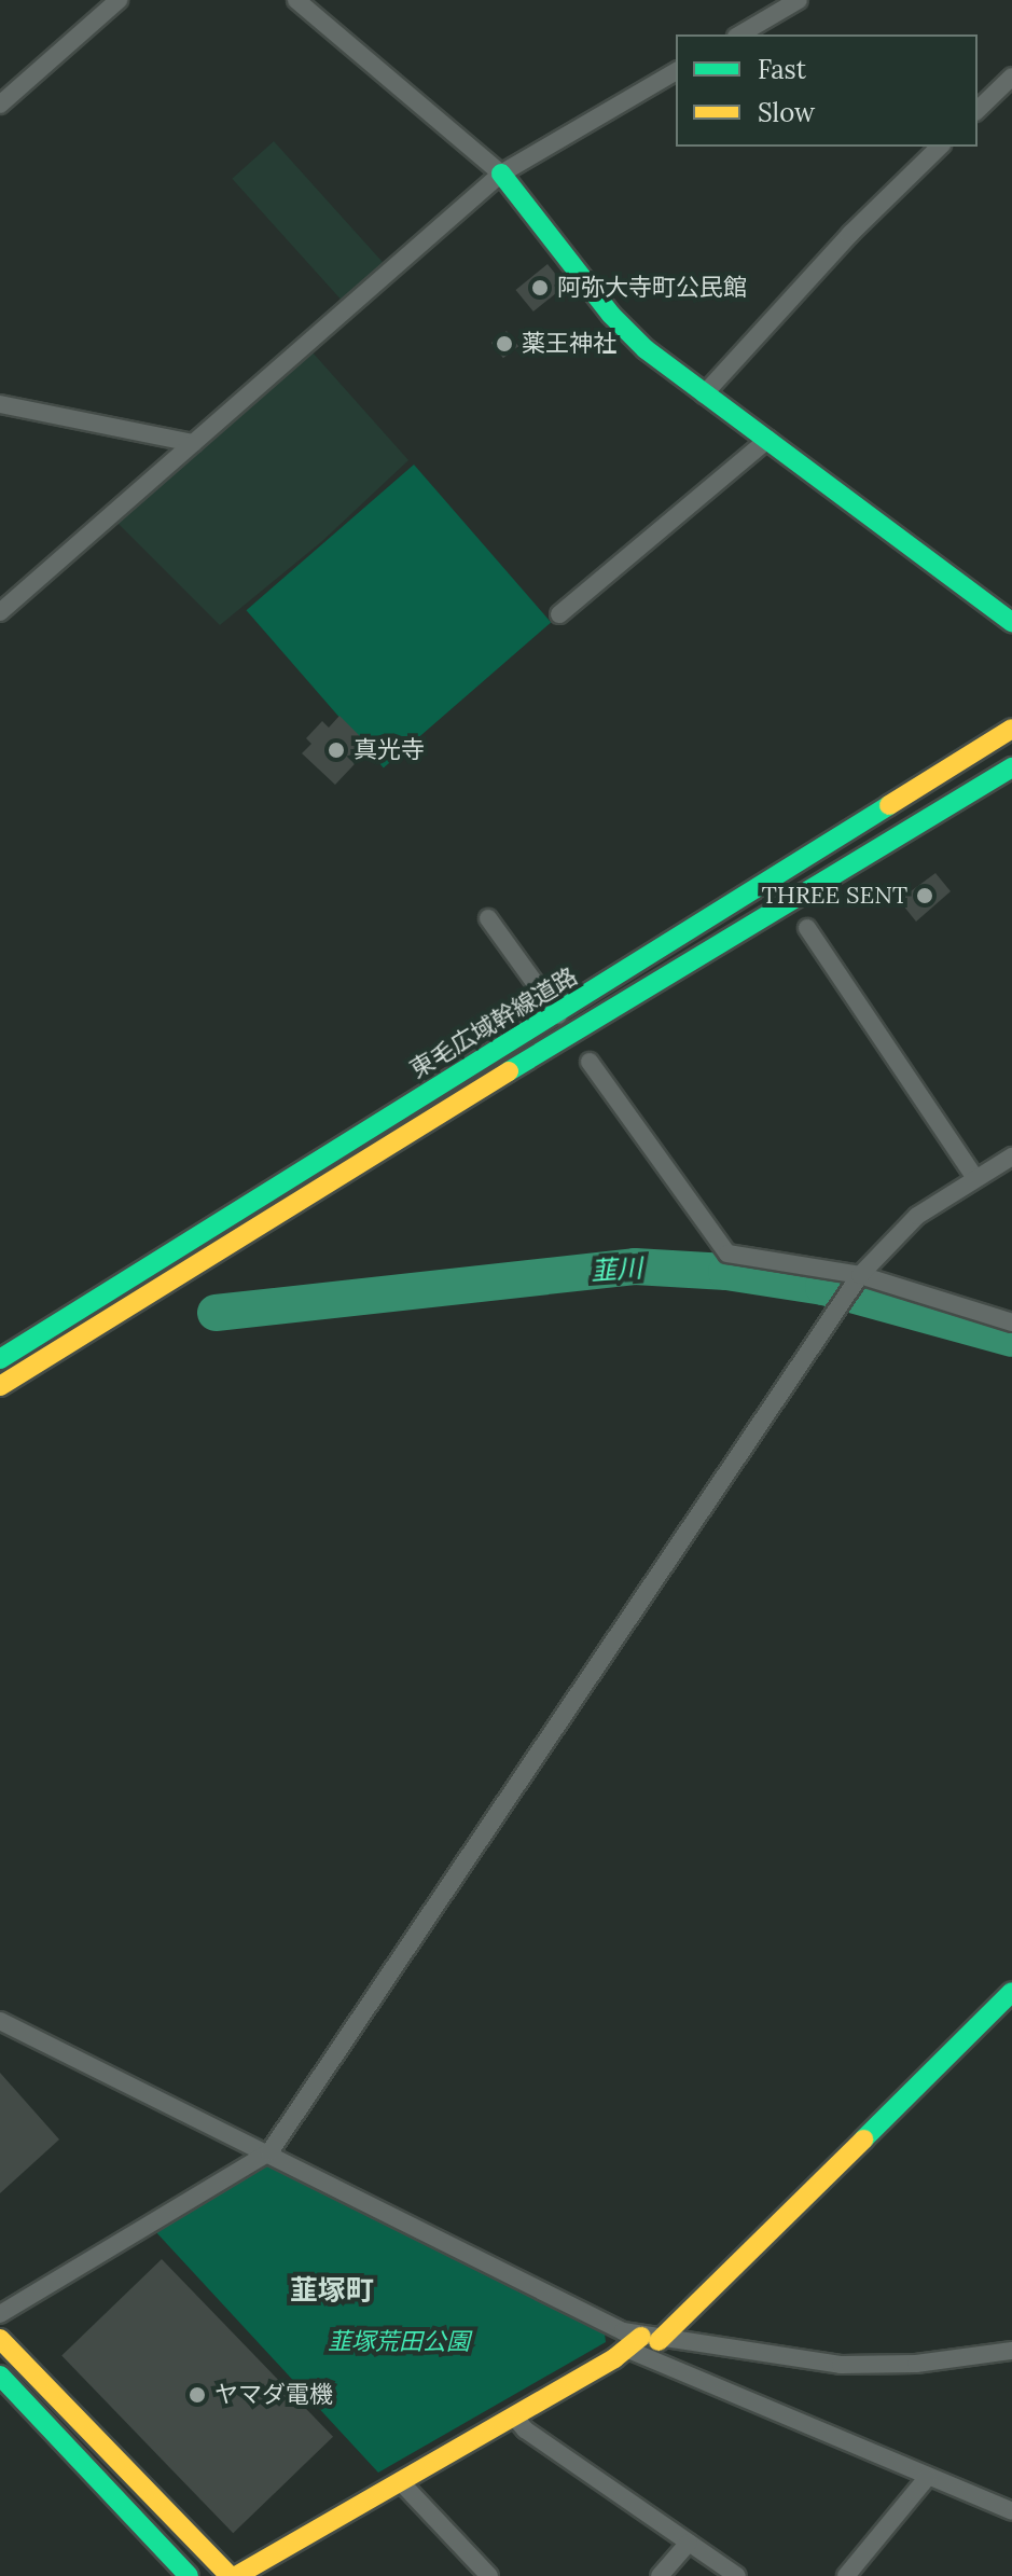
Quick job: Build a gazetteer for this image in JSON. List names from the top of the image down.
{
  "streets": {
    "main road": ["東毛広域幹線道路"]
  },
  "districts": ["韮塚町"],
  "water": ["韮川"],
  "parks": ["韮塚荒田公園"],
  "places": [
    "阿弥大寺町公民館",
    "薬王神社",
    "真光寺",
    "THREE SENT",
    "ヤマダ電機"
  ],
  "legend": ["Fast", "Slow"]
}
